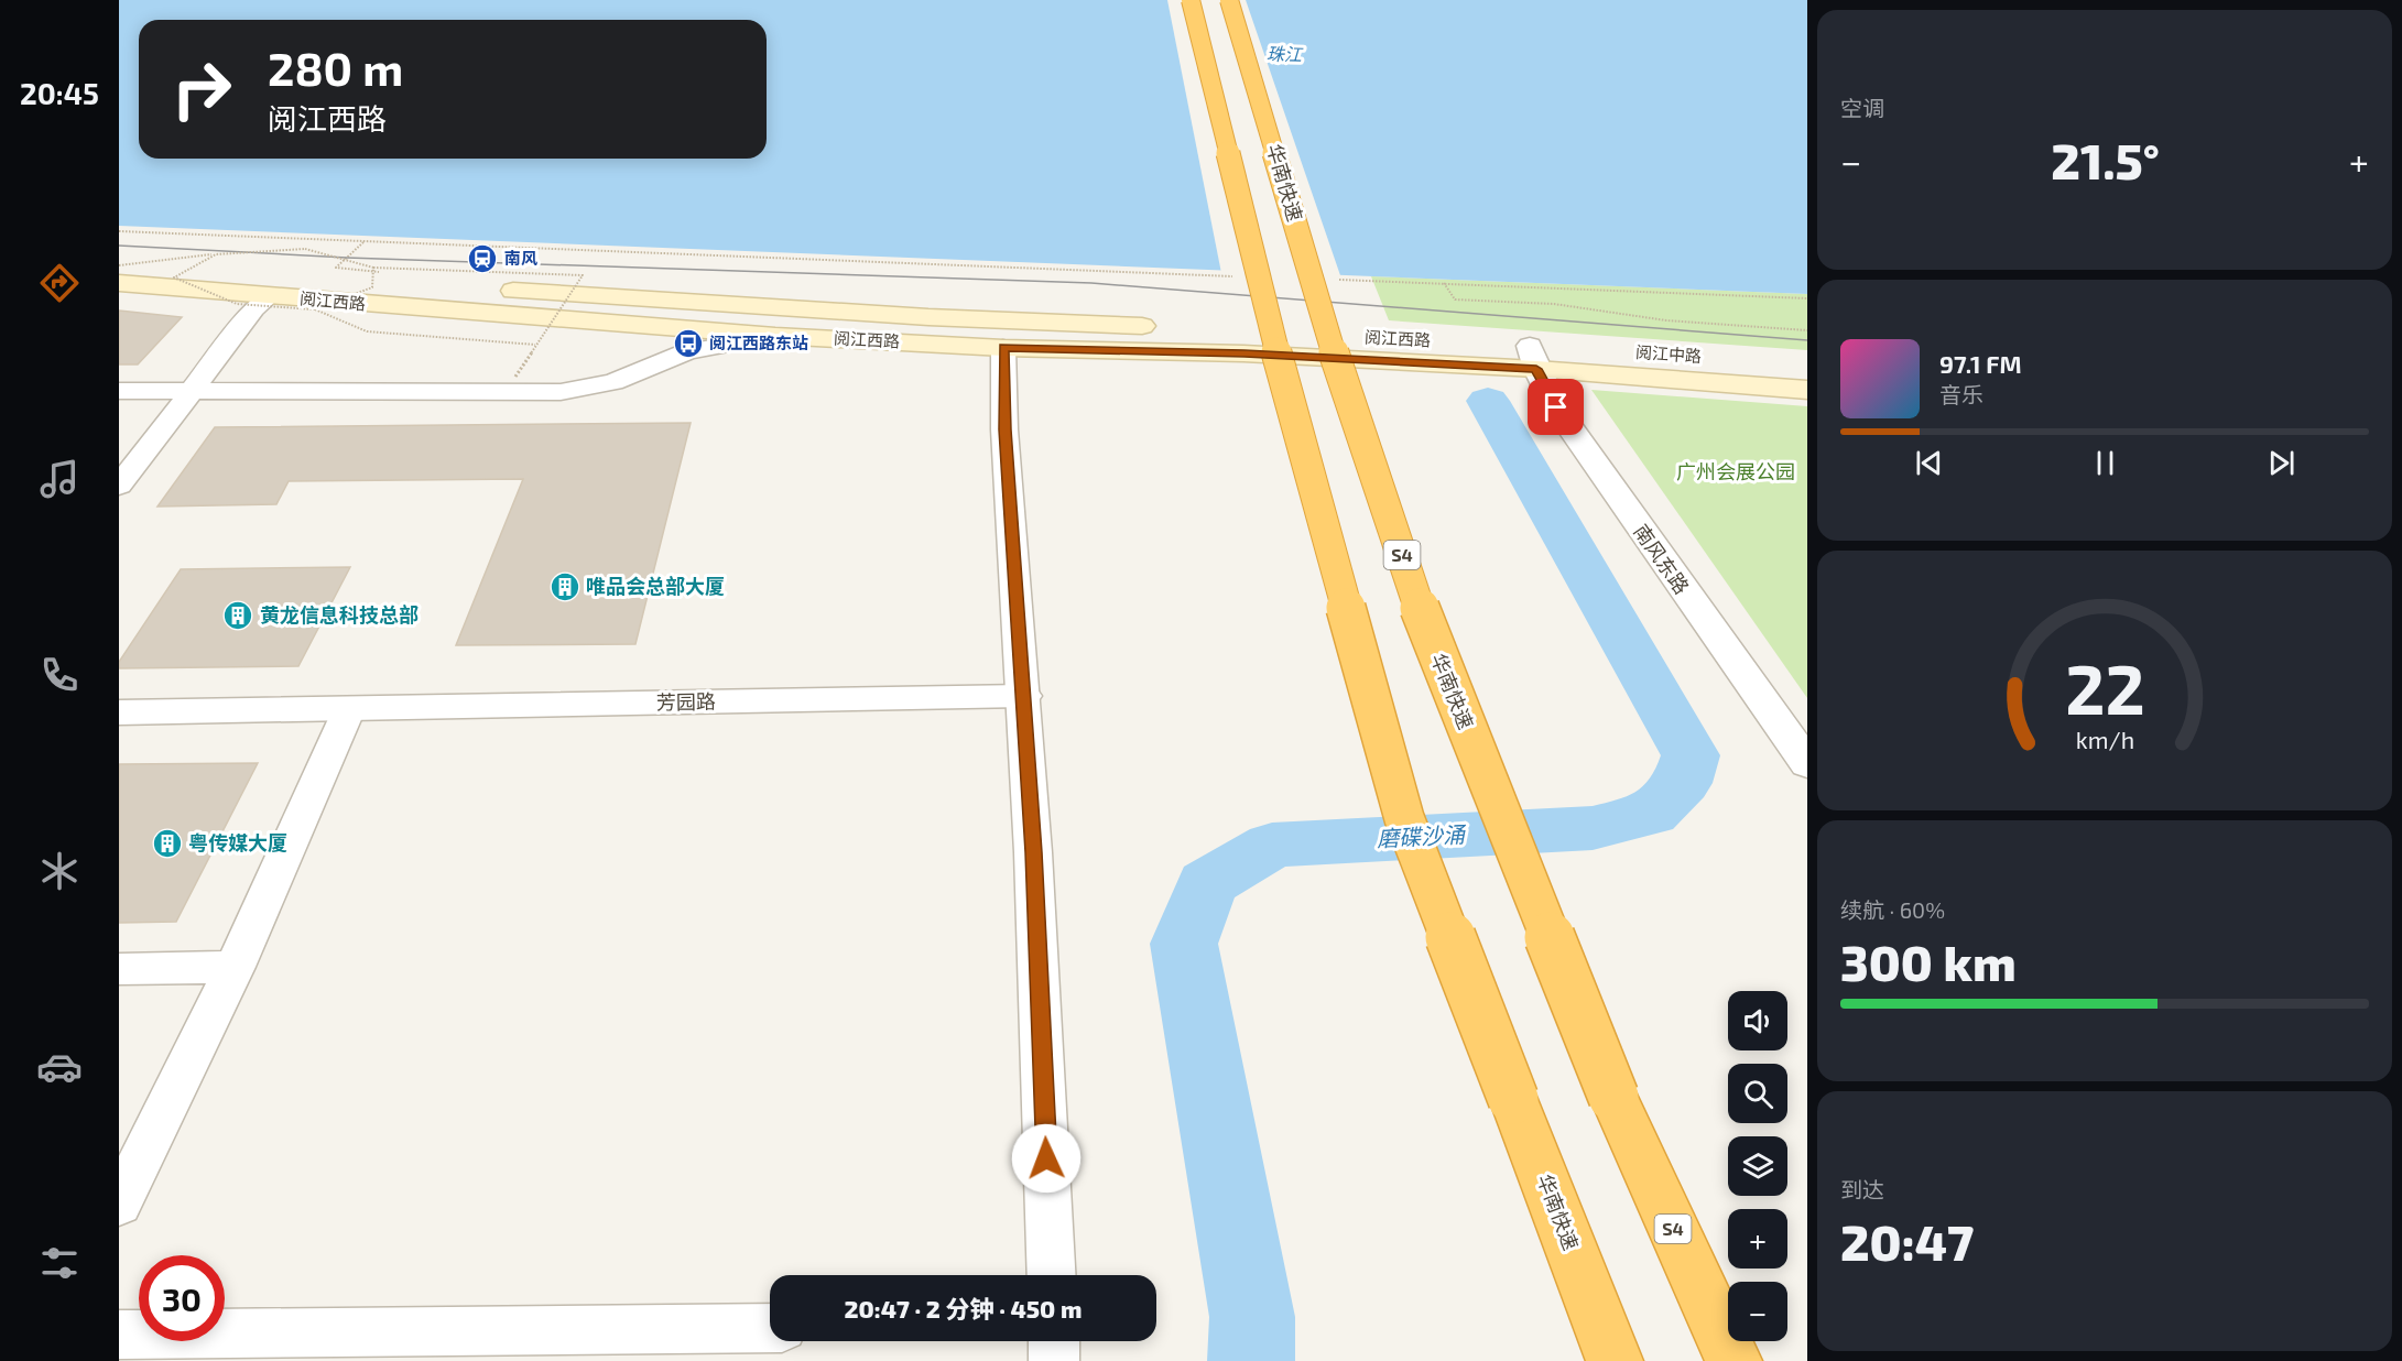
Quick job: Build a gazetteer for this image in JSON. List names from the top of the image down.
{
  "streets": {
    "highway": ["华南快速", "S4"],
    "main road": ["阅江西路", "阅江中路"],
    "street": ["南风东路", "芳园路"]
  },
  "crossings": [
    ["阅江西路", "阅江中路"],
    ["阅江西路", "南风东路"],
    ["阅江中路", "南风东路"]
  ],
  "water": ["珠江", "磨碟沙涌"],
  "parks": ["广州会展公园"],
  "places": {
    "station": ["南风"],
    "bus stop": ["阅江西路东站"],
    "building": ["唯品会总部大厦", "黄龙信息科技总部", "粤传媒大厦"]
  },
  "page": {
    "tabs": "20:45",
    "tile": [
      "空调",
      ["续航 · 60%", "300 km"],
      ["到达", "20:47"]
    ],
    "turn": ["280 m", "阅江西路"],
    "heat": ["−", "21.5°", "+"],
    "song": ["97.1 FM", "音乐"],
    "map_buttons": ["+", "−"],
    "limit": "30",
    "trip": "20:47 · 2 分钟 · 450 m",
    "gauge": ["22", "km/h"]
  }
}
